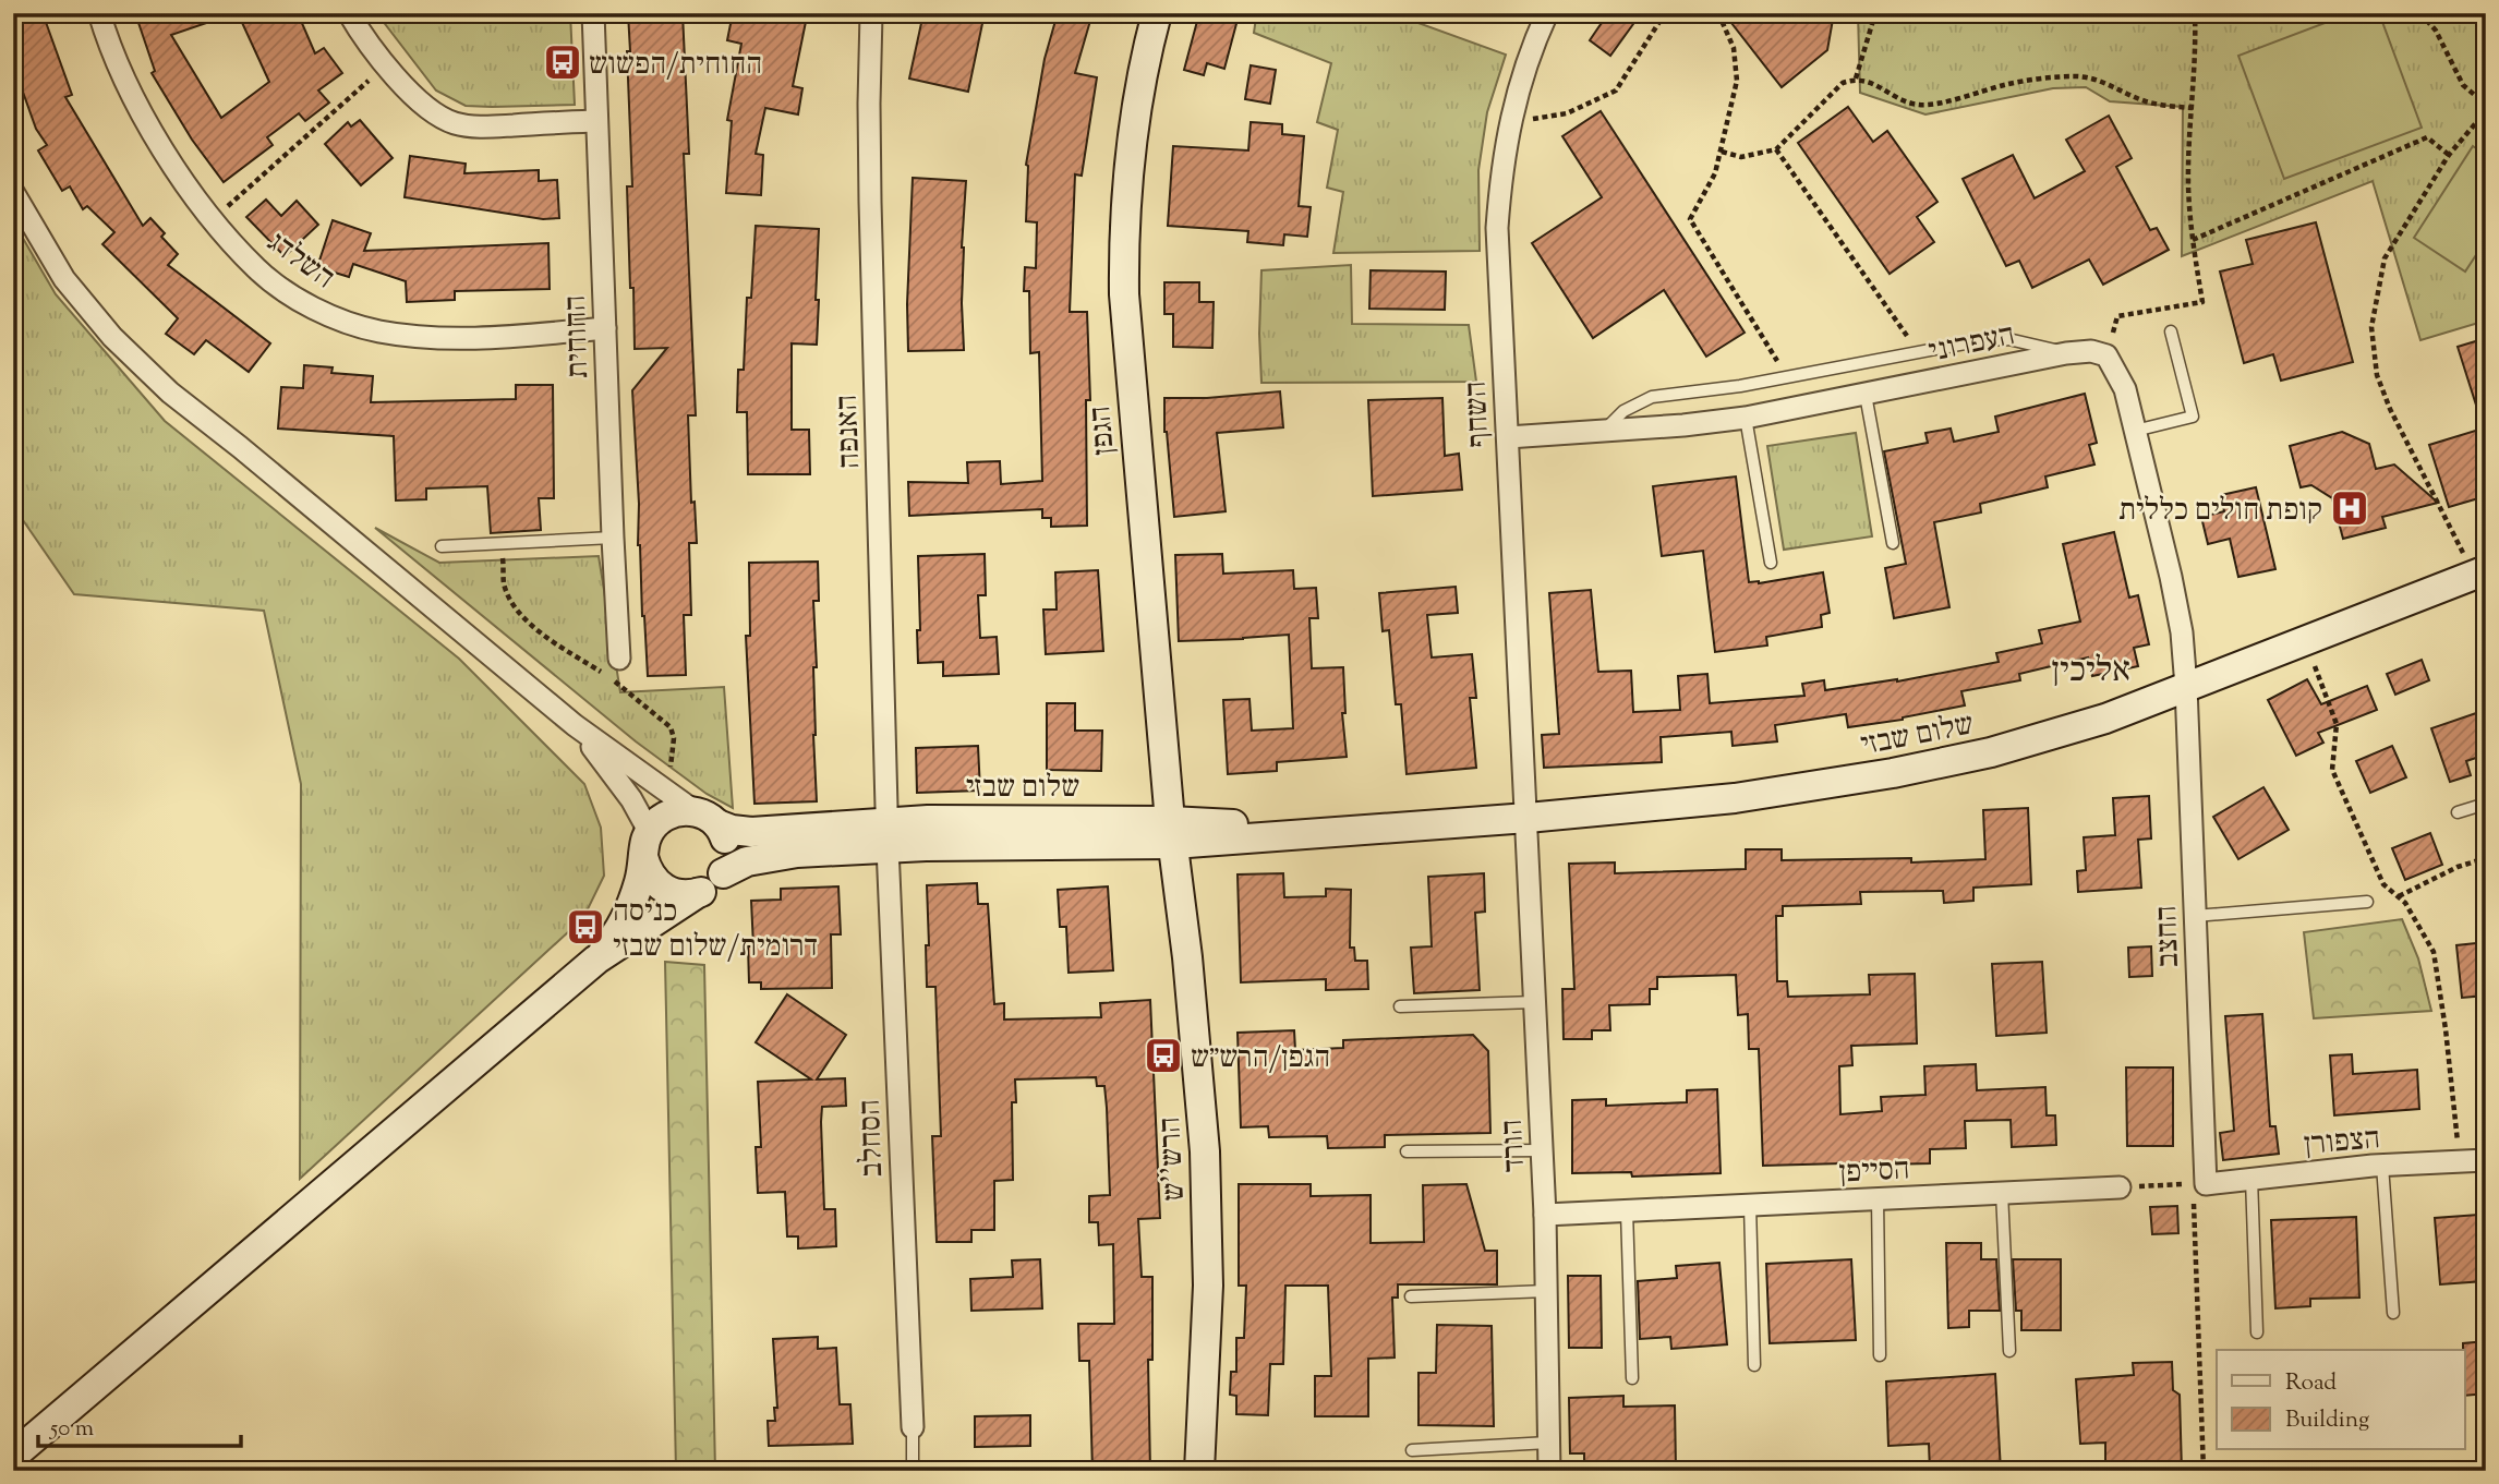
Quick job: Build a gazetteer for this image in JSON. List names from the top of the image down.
{
  "streets": {
    "street": [
      "השלדג",
      "החוחית",
      "העפרוני",
      "השחף",
      "הגפן",
      "האנפה",
      "שלום שבזי",
      "החצב",
      "הסחלב",
      "הצפורן",
      "הורד",
      "הרש''ש",
      "הסייפן"
    ]
  },
  "crossings": [
    ["השלדג", "החוחית"],
    ["העפרוני", "השחף"],
    ["השחף", "שלום שבזי"],
    ["השחף", "הורד"],
    ["הגפן", "שלום שבזי"],
    ["הגפן", "הרש''ש"],
    ["האנפה", "שלום שבזי"],
    ["האנפה", "הסחלב"],
    ["שלום שבזי", "החצב"],
    ["שלום שבזי", "הסחלב"],
    ["שלום שבזי", "הורד"],
    ["שלום שבזי", "הרש''ש"],
    ["החצב", "הצפורן"],
    ["הורד", "הסייפן"]
  ],
  "districts": ["אליכין"],
  "places": {
    "bus stop": ["החוחית/הפשוש", "כניסה דרומית/שלום שבזי", "הגפן/הרש״ש"],
    "hospital": ["קופת חולים כללית"]
  },
  "legend": ["Road", "Building"],
  "scale_bar": "50 m"
}
